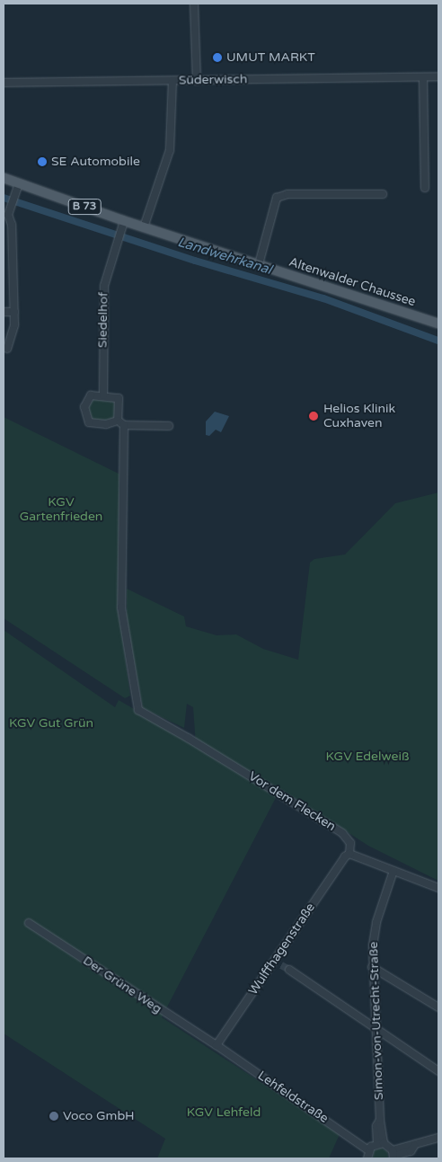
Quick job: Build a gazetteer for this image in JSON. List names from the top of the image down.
{
  "streets": {
    "main road": ["B 73", "Altenwalder Chaussee"],
    "street": [
      "Süderwisch",
      "Siedelhof",
      "Vor dem Flecken",
      "Wulffhagenstraße",
      "Der Grüne Weg",
      "Simon-von-Utrecht-Straße",
      "Lehfeldstraße"
    ]
  },
  "crossings": [
    ["Altenwalder Chaussee", "Siedelhof"],
    ["Vor dem Flecken", "Wulffhagenstraße"],
    ["Wulffhagenstraße", "Der Grüne Weg"],
    ["Wulffhagenstraße", "Lehfeldstraße"],
    ["Der Grüne Weg", "Lehfeldstraße"]
  ],
  "water": ["Landwehrkanal"],
  "parks": [
    "KGV Gartenfrieden",
    "KGV Gut Grün",
    "KGV Edelweiß",
    "KGV Lehfeld"
  ],
  "places": [
    "UMUT MARKT",
    "SE Automobile",
    "Helios Klinik Cuxhaven",
    "Voco GmbH"
  ]
}
